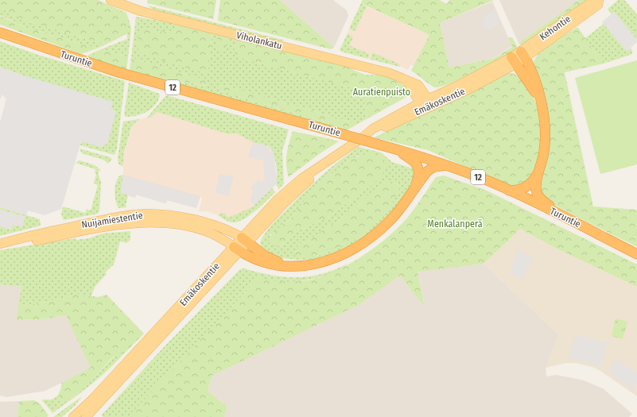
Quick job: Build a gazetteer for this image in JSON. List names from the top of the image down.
{
  "streets": {
    "highway": ["Turuntie", "12"],
    "main road": [
      "Kehontie",
      "Viholankatu",
      "Emäkoskentie",
      "Nuijamiestentie"
    ]
  },
  "crossings": [
    ["Kehontie", "Emäkoskentie"],
    ["Viholankatu", "Emäkoskentie"],
    ["Emäkoskentie", "Nuijamiestentie"]
  ],
  "parks": ["Auratienpuisto", "Menkalanperä"]
}
